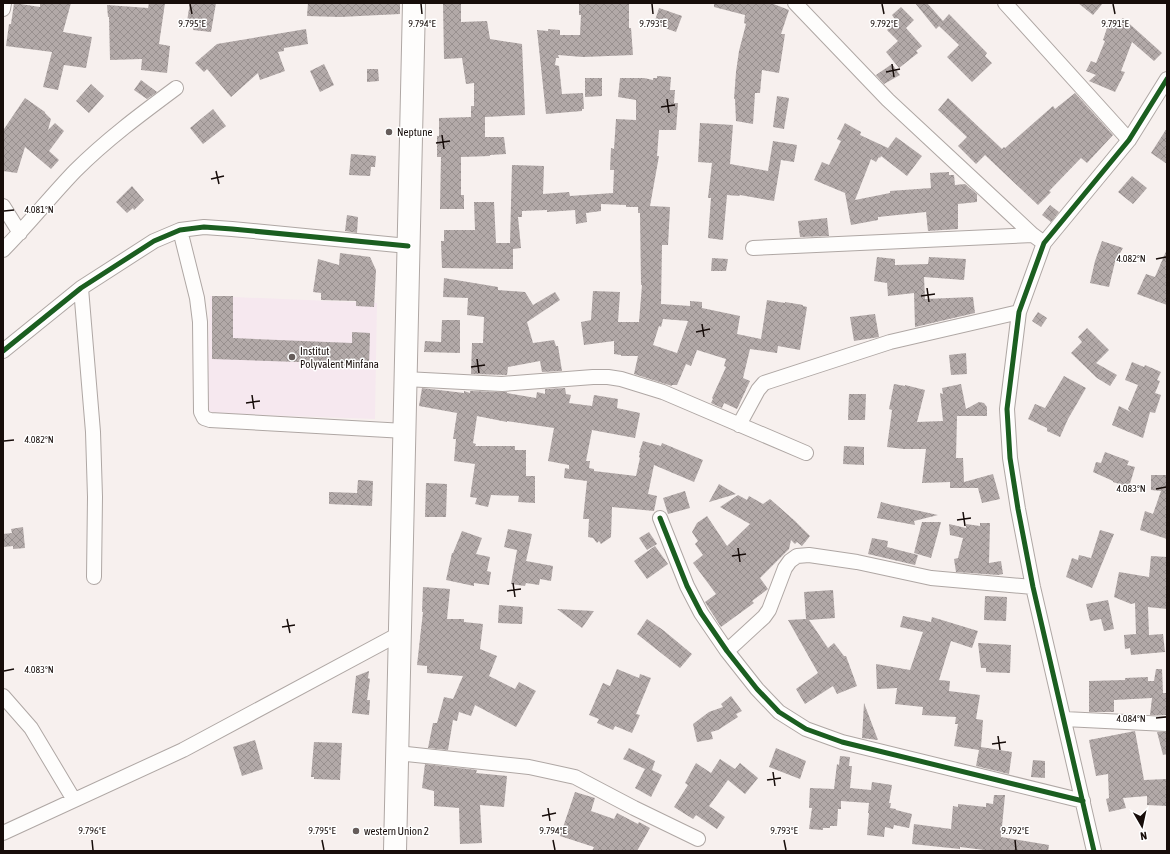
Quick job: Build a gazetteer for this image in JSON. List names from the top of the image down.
{
  "places": ["Neptune", "Institut Polyvalent Minfana", "western Union 2"],
  "north": "bottom",
  "coordinates": [
    "9.795°E",
    "9.794°E",
    "9.793°E",
    "9.792°E",
    "9.791°E",
    "4.081°N",
    "4.082°N",
    "4.083°N",
    "4.084°N",
    "9.796°E"
  ]
}
